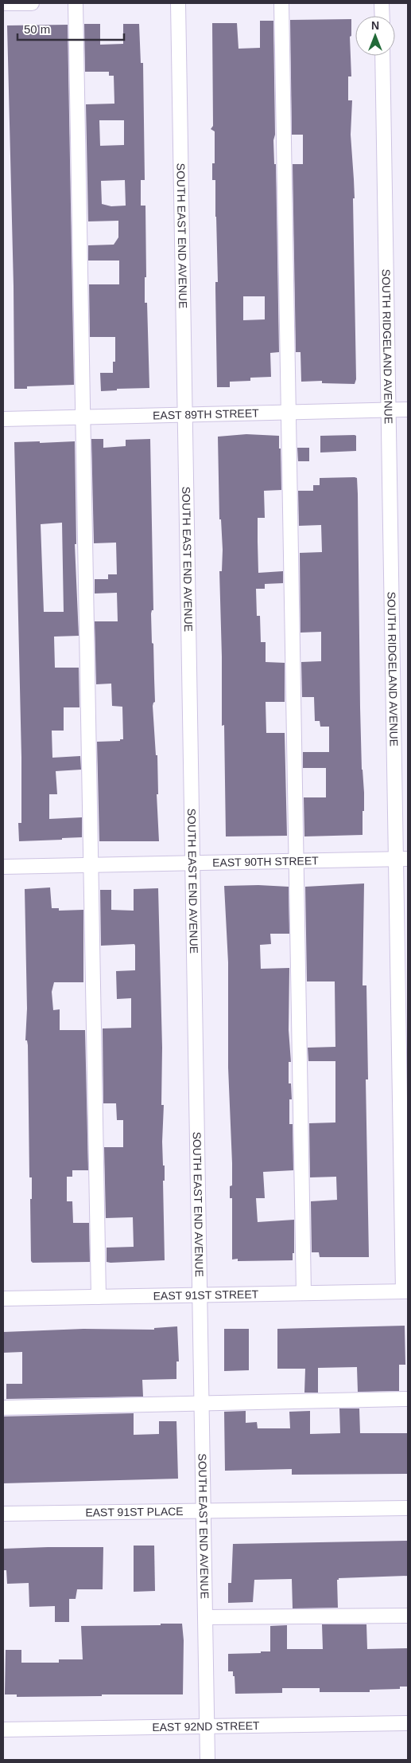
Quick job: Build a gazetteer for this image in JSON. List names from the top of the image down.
{
  "streets": {
    "street": [
      "SOUTH EAST END AVENUE",
      "SOUTH RIDGELAND AVENUE",
      "EAST 89TH STREET",
      "EAST 90TH STREET",
      "EAST 91ST STREET",
      "EAST 91ST PLACE",
      "EAST 92ND STREET"
    ]
  },
  "crossings": [
    ["SOUTH EAST END AVENUE", "EAST 89TH STREET"],
    ["SOUTH EAST END AVENUE", "EAST 90TH STREET"],
    ["SOUTH EAST END AVENUE", "EAST 91ST STREET"],
    ["SOUTH EAST END AVENUE", "EAST 91ST PLACE"],
    ["SOUTH EAST END AVENUE", "EAST 92ND STREET"],
    ["SOUTH RIDGELAND AVENUE", "EAST 89TH STREET"],
    ["SOUTH RIDGELAND AVENUE", "EAST 90TH STREET"],
    ["SOUTH RIDGELAND AVENUE", "EAST 91ST STREET"]
  ],
  "scale_bar": "50 m",
  "north": "top"
}
